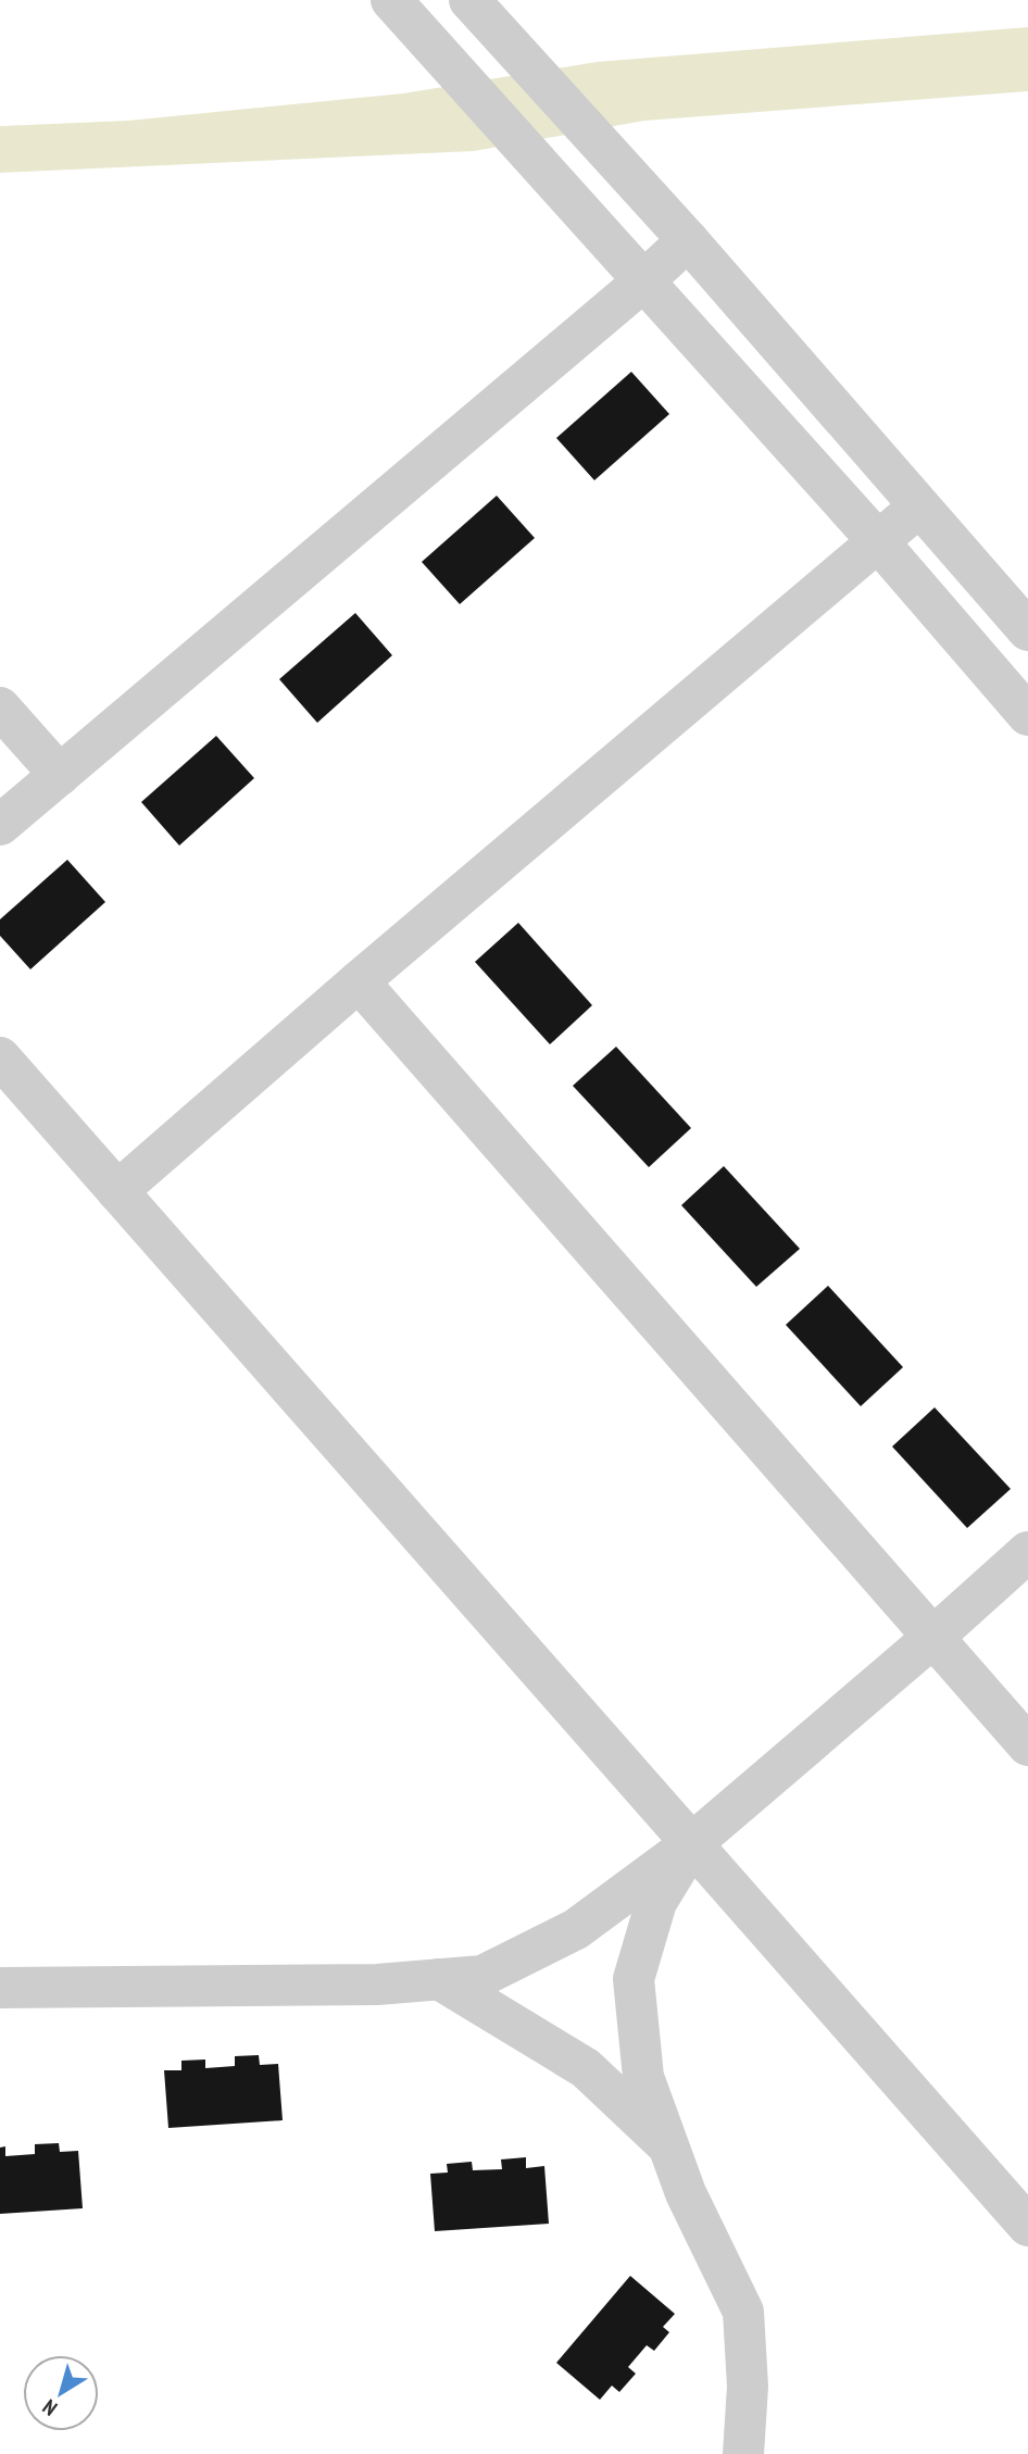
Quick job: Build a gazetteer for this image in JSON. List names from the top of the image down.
{
  "north": "bottom left"
}
